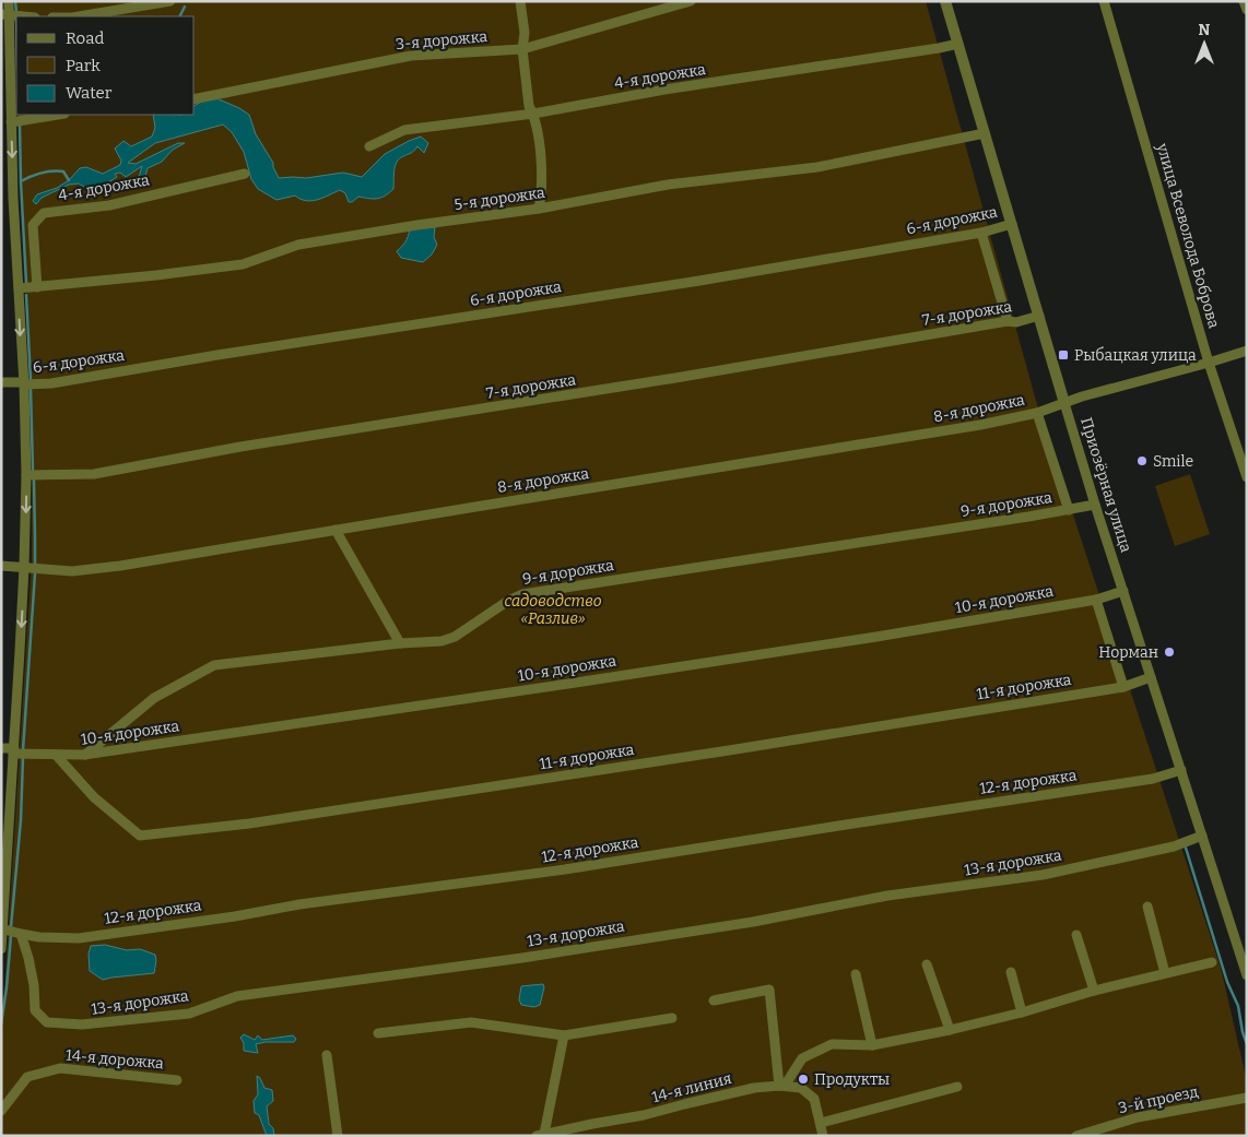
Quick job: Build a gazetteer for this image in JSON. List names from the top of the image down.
{
  "streets": {
    "street": [
      "3-я дорожка",
      "4-я дорожка",
      "5-я дорожка",
      "6-я дорожка",
      "улица Всеволода Боброва",
      "7-я дорожка",
      "8-я дорожка",
      "Приозёрная улица",
      "9-я дорожка",
      "10-я дорожка",
      "11-я дорожка",
      "12-я дорожка",
      "13-я дорожка",
      "14-я дорожка",
      "14-я линия",
      "3-й проезд"
    ]
  },
  "crossings": [
    ["4-я дорожка", "5-я дорожка"],
    ["4-я дорожка", "Приозёрная улица"],
    ["5-я дорожка", "Приозёрная улица"],
    ["6-я дорожка", "Приозёрная улица"],
    ["7-я дорожка", "Приозёрная улица"],
    ["8-я дорожка", "Приозёрная улица"],
    ["Приозёрная улица", "9-я дорожка"],
    ["Приозёрная улица", "10-я дорожка"],
    ["Приозёрная улица", "11-я дорожка"],
    ["Приозёрная улица", "12-я дорожка"],
    ["Приозёрная улица", "13-я дорожка"],
    ["9-я дорожка", "10-я дорожка"],
    ["10-я дорожка", "11-я дорожка"],
    ["12-я дорожка", "13-я дорожка"]
  ],
  "parks": ["садоводство «Разлив»"],
  "places": {
    "transit": ["Рыбацкая улица"],
    "other": ["Smile", "Норман", "Продукты"]
  },
  "legend": ["Road", "Park", "Water"],
  "north": "top"
}
